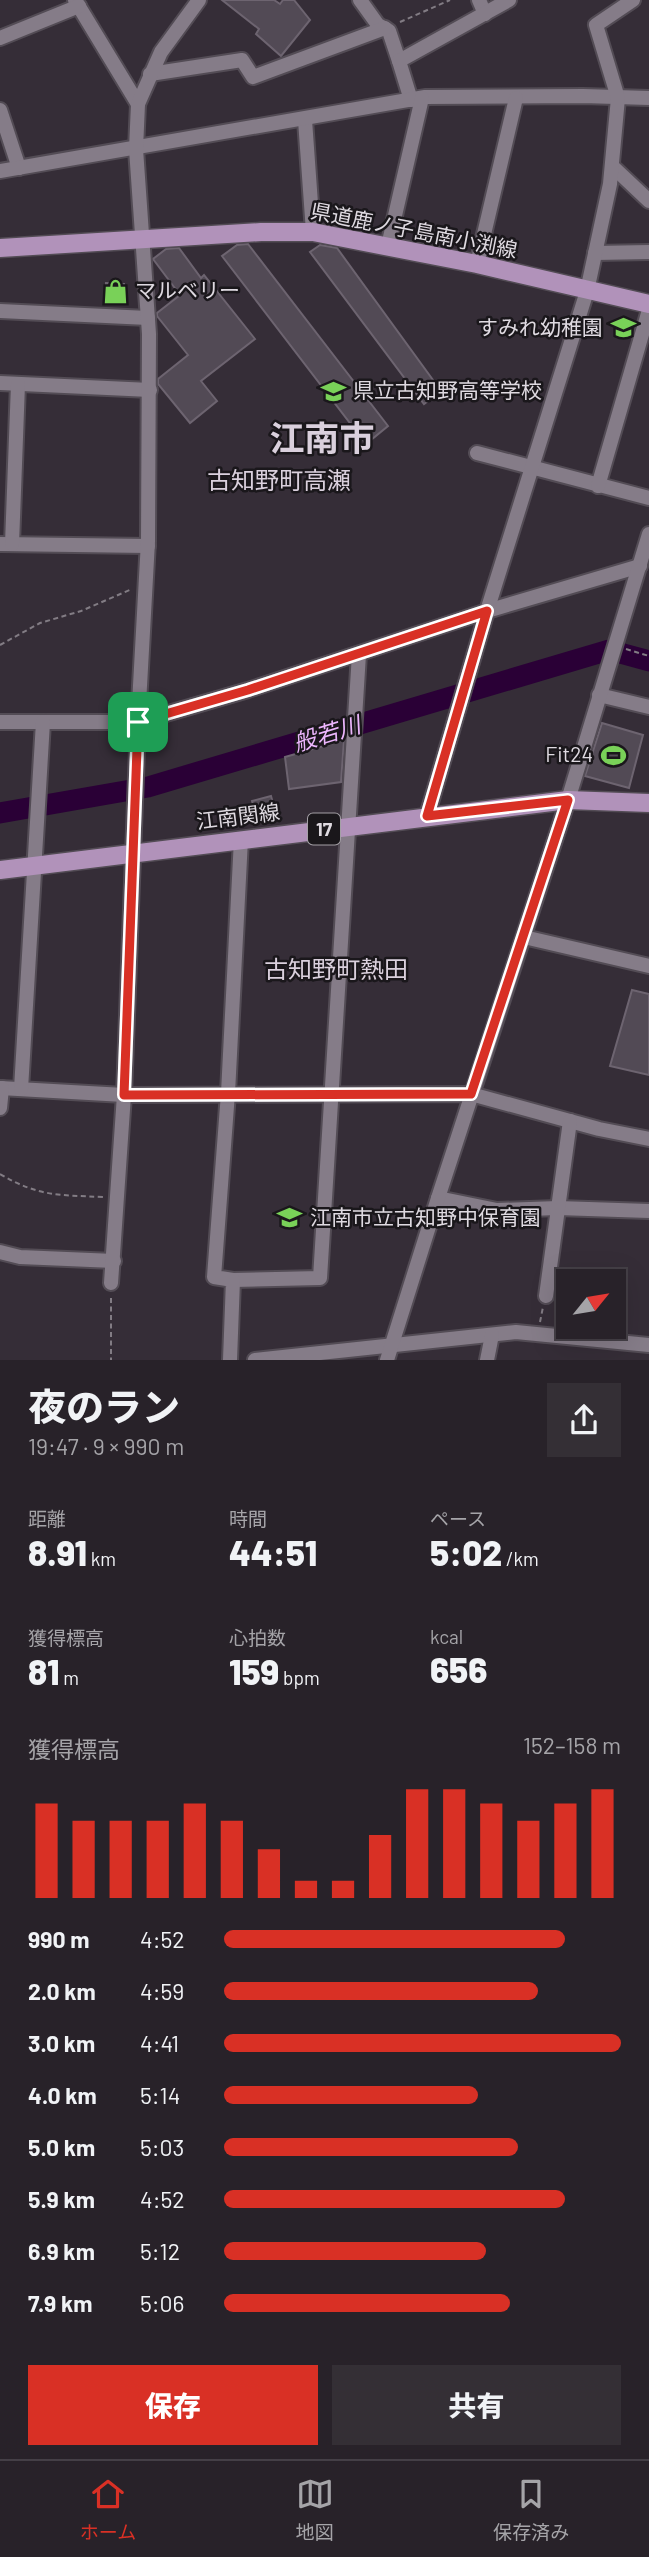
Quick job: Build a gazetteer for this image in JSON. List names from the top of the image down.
{
  "streets": {
    "main road": ["県道鹿ノ子島南小渕線", "江南関線", "17"]
  },
  "districts": ["江南市", "古知野町高瀬", "古知野町熱田"],
  "water": ["般若川"],
  "places": {
    "shop": ["マルベリー"],
    "school or university": ["すみれ幼稚園", "県立古知野高等学校", "江南市立古知野中保育園"],
    "sports": ["Fit24"]
  },
  "north": "top right",
  "page": {
    "heading": ["夜のラン", "19:47 · 9 × 990 m"],
    "stats": [
      ["距離", "8.91 km"],
      ["時間", "44:51"],
      ["ペース", "5:02 /km"],
      ["獲得標高", "81 m"],
      ["心拍数", "159 bpm"],
      ["kcal", "656"]
    ],
    "chart": ["獲得標高", "152–158 m"],
    "list": [
      {
        "name": "990 m",
        "note": "4:52"
      },
      {
        "name": "2.0 km",
        "note": "4:59"
      },
      {
        "name": "3.0 km",
        "note": "4:41"
      },
      {
        "name": "4.0 km",
        "note": "5:14"
      },
      {
        "name": "5.0 km",
        "note": "5:03"
      },
      {
        "name": "5.9 km",
        "note": "4:52"
      },
      {
        "name": "6.9 km",
        "note": "5:12"
      },
      {
        "name": "7.9 km",
        "note": "5:06"
      }
    ],
    "buttons": ["保存", "共有"],
    "tabs": ["ホーム", "地図", "保存済み"]
  }
}
